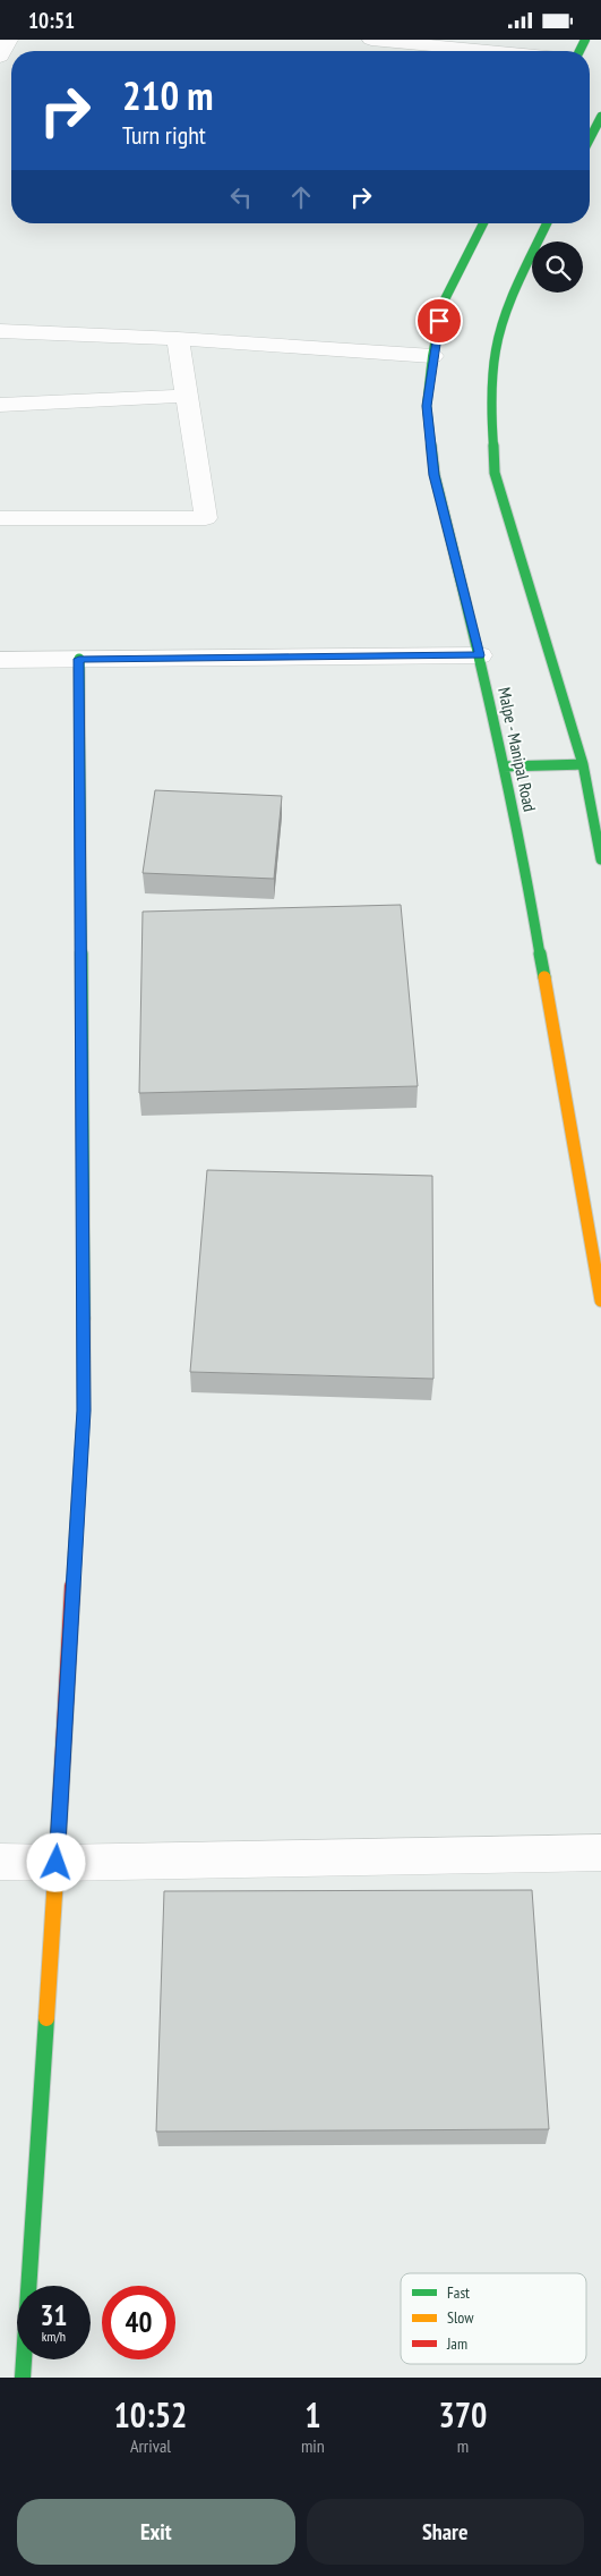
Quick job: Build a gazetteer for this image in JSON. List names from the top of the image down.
{
  "streets": {
    "main road": ["Malpe - Manipal Road"]
  },
  "legend": ["Fast", "Slow", "Jam"],
  "page": {
    "status": "10:51",
    "turn": ["210 m", "Turn right"],
    "speed": "31 km/h",
    "limit": "40",
    "eta": [
      "10:52",
      "Arrival",
      "1",
      "min",
      "370",
      "m"
    ],
    "buttons": ["Exit", "Share"]
  }
}
